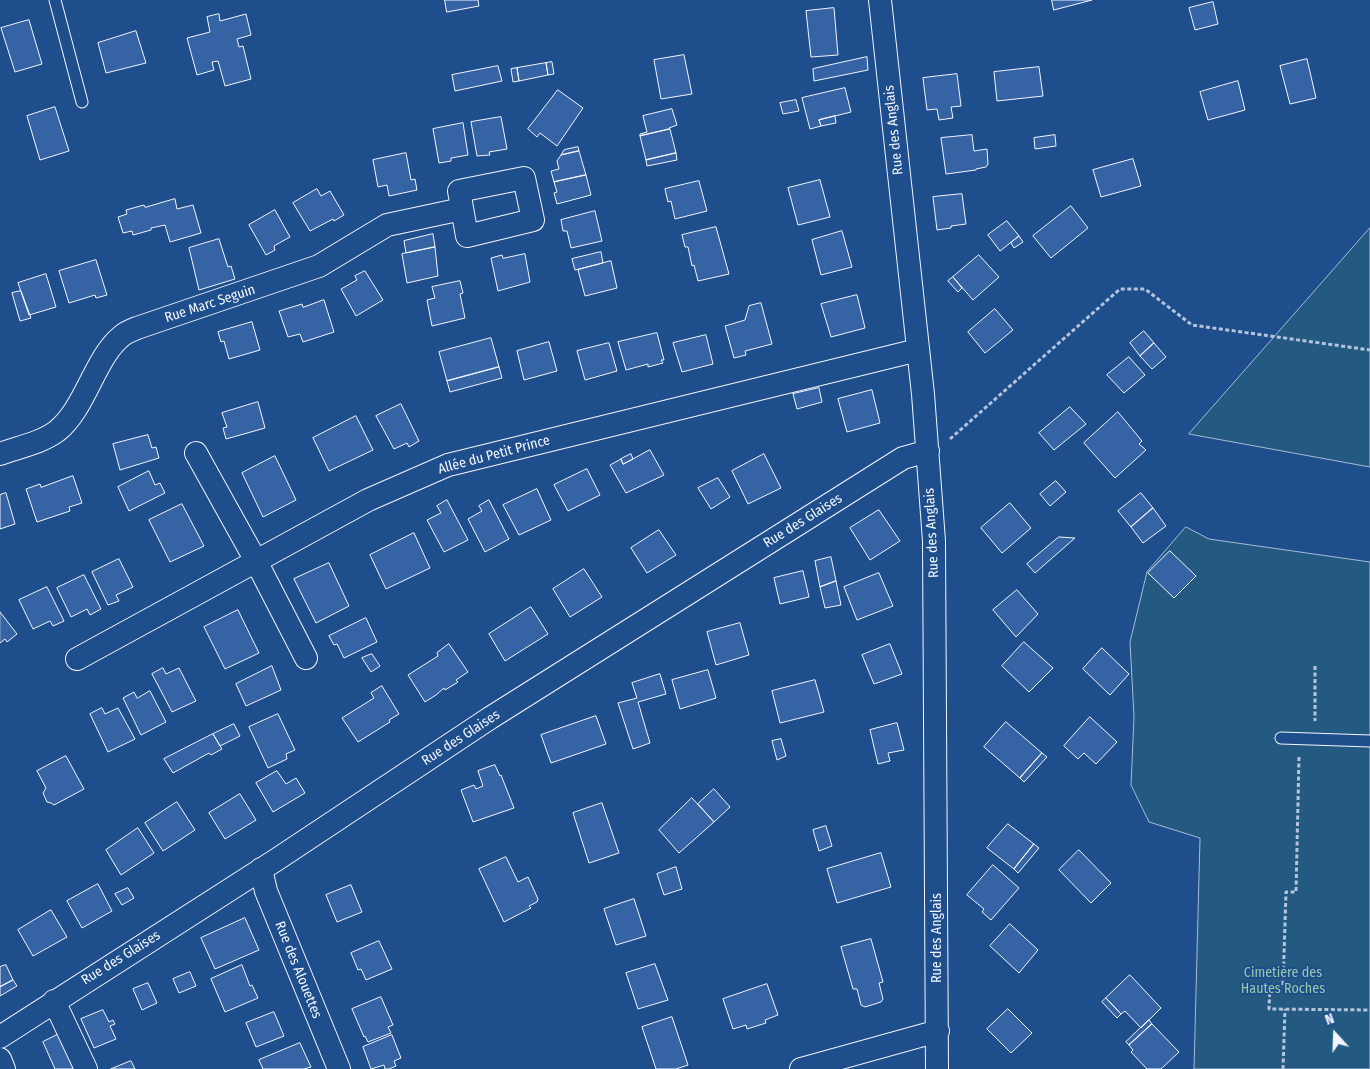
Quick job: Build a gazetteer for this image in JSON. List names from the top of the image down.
{
  "streets": {
    "street": [
      "Rue des Anglais",
      "Rue Marc Seguin",
      "Allée du Petit Prince",
      "Rue des Glaises",
      "Rue des Alouettes"
    ]
  },
  "crossings": [
    ["Rue des Anglais", "Allée du Petit Prince"],
    ["Rue des Anglais", "Rue des Glaises"],
    ["Rue des Glaises", "Rue des Alouettes"]
  ],
  "parks": ["Cimetière des Hautes Roches"],
  "north": "top"
}
